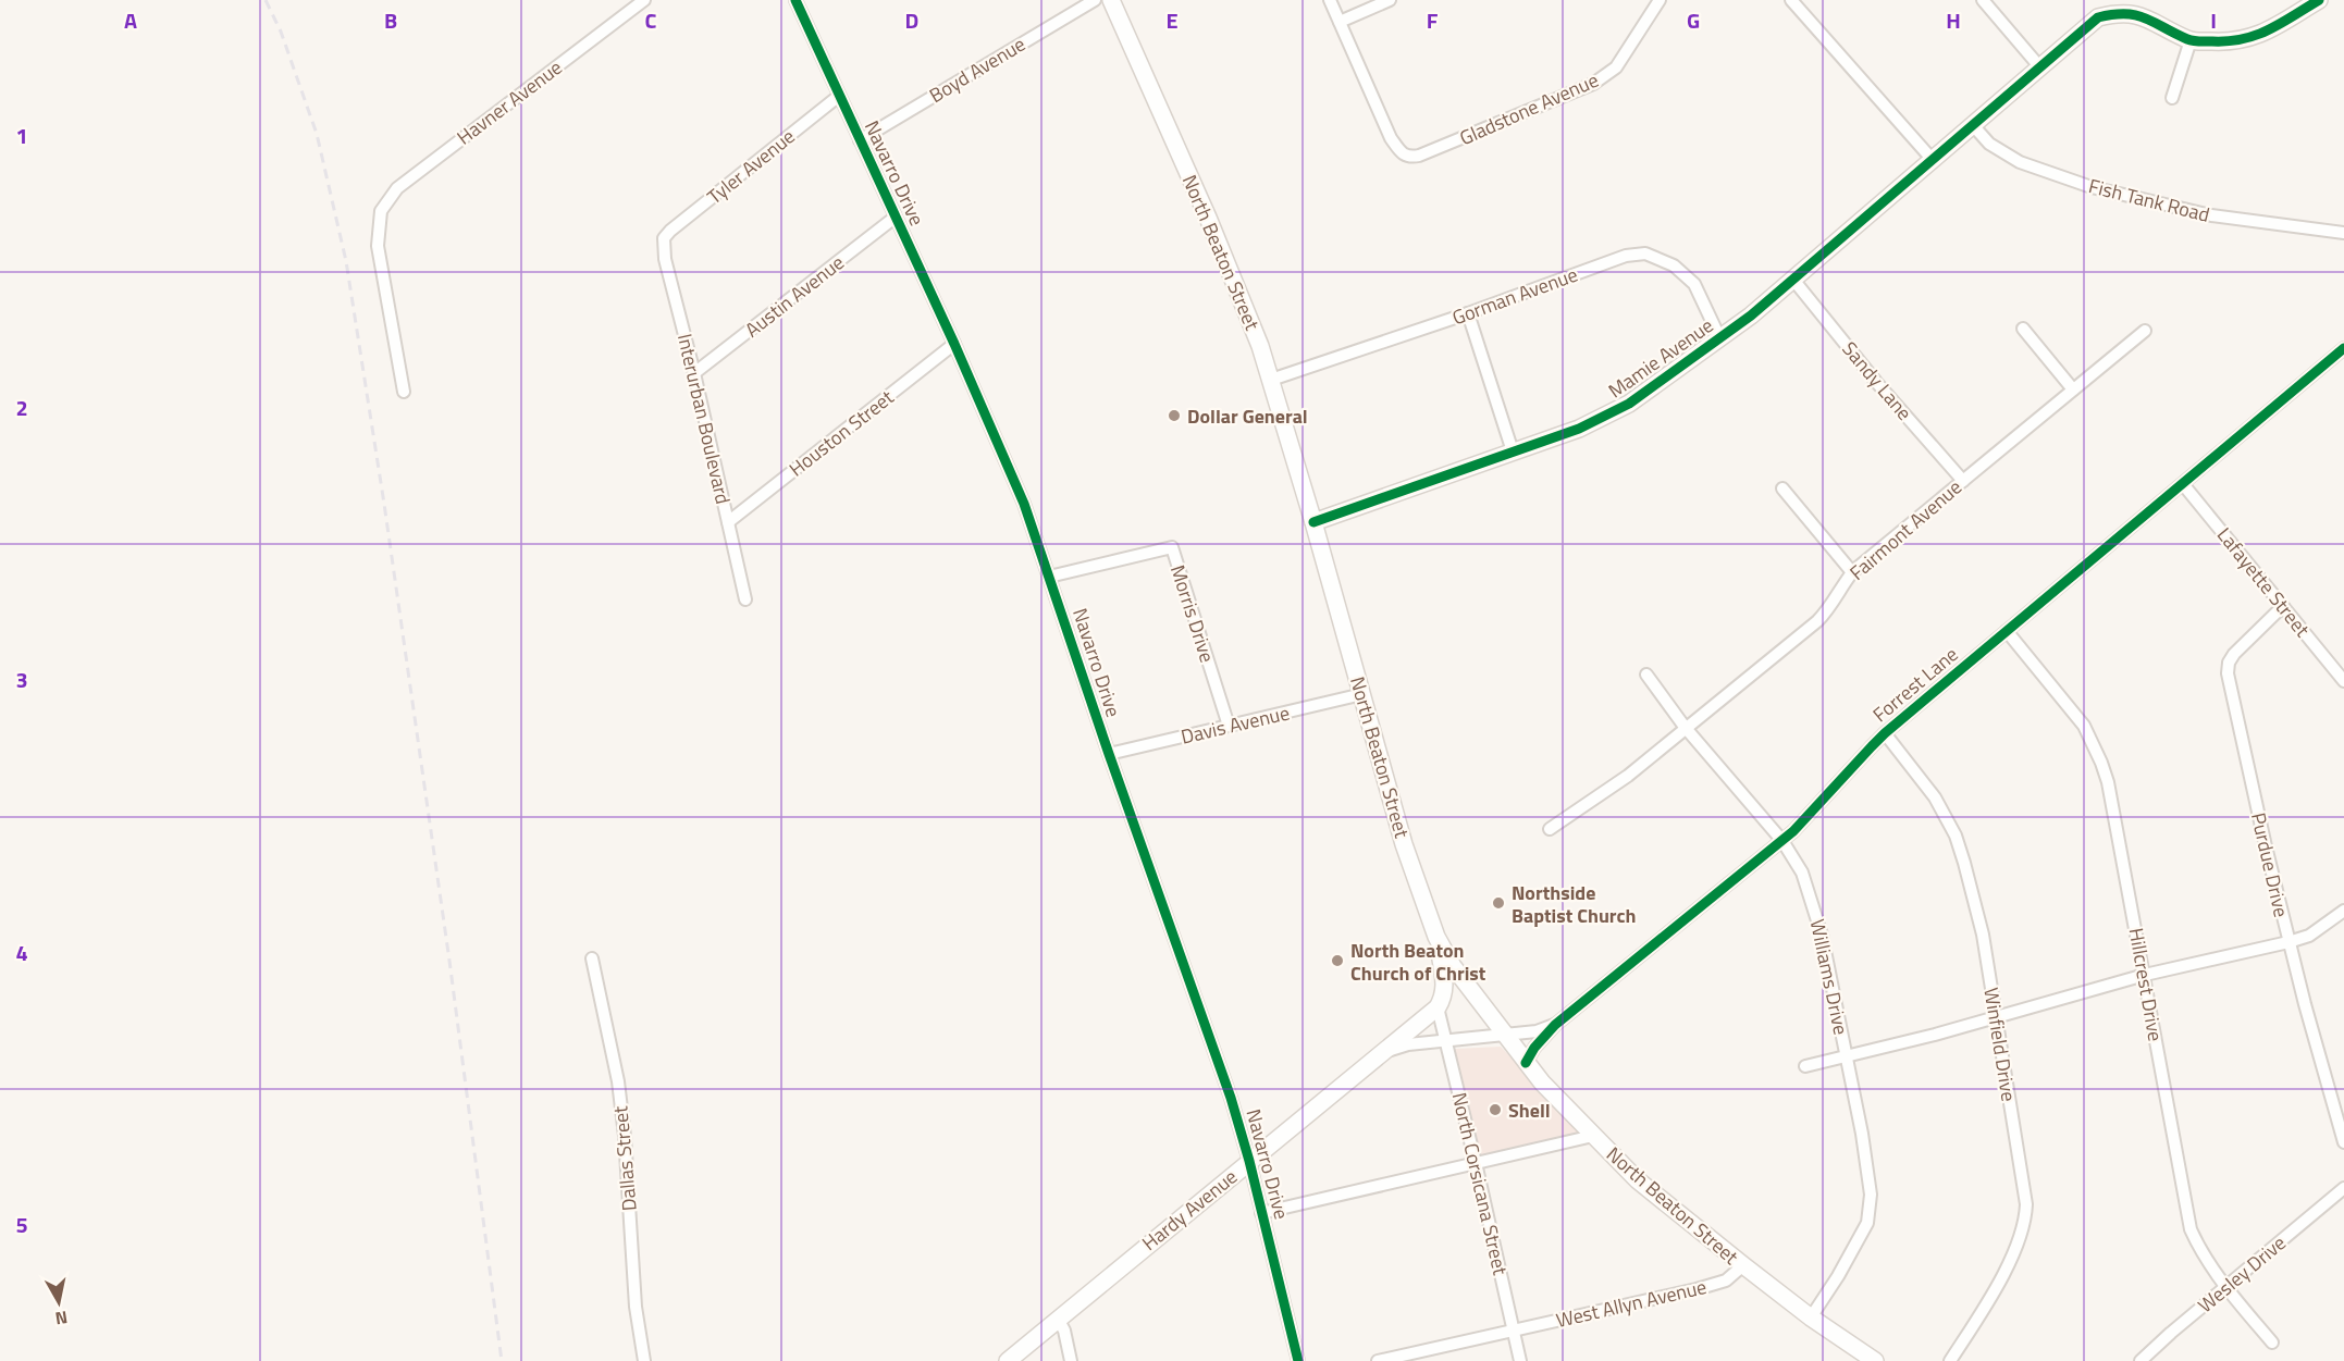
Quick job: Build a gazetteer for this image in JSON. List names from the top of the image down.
{
  "streets": {
    "street": [
      "Boyd Avenue",
      "Havner Avenue",
      "Gladstone Avenue",
      "Tyler Avenue",
      "Navarro Drive",
      "Fish Tank Road",
      "North Beaton Street",
      "Austin Avenue",
      "Gorman Avenue",
      "Mamie Avenue",
      "Sandy Lane",
      "Interurban Boulevard",
      "Houston Street",
      "Fairmont Avenue",
      "Lafayette Street",
      "Morris Drive",
      "Forrest Lane",
      "Davis Avenue",
      "Purdue Drive",
      "Williams Drive",
      "Hillcrest Drive",
      "Winfield Drive",
      "Dallas Street",
      "North Corsicana Street",
      "Hardy Avenue",
      "Wesley Drive",
      "West Allyn Avenue"
    ]
  },
  "crossings": [
    ["Boyd Avenue", "Navarro Drive"],
    ["Tyler Avenue", "Navarro Drive"],
    ["Tyler Avenue", "Interurban Boulevard"],
    ["Navarro Drive", "Austin Avenue"],
    ["Navarro Drive", "Houston Street"],
    ["Navarro Drive", "Morris Drive"],
    ["Navarro Drive", "Davis Avenue"],
    ["Navarro Drive", "Hardy Avenue"],
    ["Fish Tank Road", "Mamie Avenue"],
    ["North Beaton Street", "Gorman Avenue"],
    ["North Beaton Street", "Mamie Avenue"],
    ["North Beaton Street", "Forrest Lane"],
    ["North Beaton Street", "Davis Avenue"],
    ["North Beaton Street", "Williams Drive"],
    ["North Beaton Street", "West Allyn Avenue"],
    ["Austin Avenue", "Interurban Boulevard"],
    ["Gorman Avenue", "Mamie Avenue"],
    ["Mamie Avenue", "Sandy Lane"],
    ["Sandy Lane", "Fairmont Avenue"],
    ["Interurban Boulevard", "Houston Street"],
    ["Fairmont Avenue", "Williams Drive"],
    ["Lafayette Street", "Forrest Lane"],
    ["Lafayette Street", "Purdue Drive"],
    ["Morris Drive", "Davis Avenue"],
    ["Forrest Lane", "Williams Drive"],
    ["Forrest Lane", "Hillcrest Drive"],
    ["Forrest Lane", "Winfield Drive"],
    ["Forrest Lane", "North Corsicana Street"],
    ["Forrest Lane", "Hardy Avenue"],
    ["Hillcrest Drive", "Wesley Drive"],
    ["North Corsicana Street", "Hardy Avenue"],
    ["North Corsicana Street", "West Allyn Avenue"]
  ],
  "places": [
    "Dollar General",
    "Northside Baptist Church",
    "North Beaton Church of Christ",
    "Shell"
  ],
  "north": "bottom",
  "grid": {
    "columns": [
      "A",
      "B",
      "C",
      "D",
      "E",
      "F",
      "G",
      "H",
      "I"
    ],
    "rows": [
      "1",
      "2",
      "3",
      "4",
      "5"
    ]
  }
}
